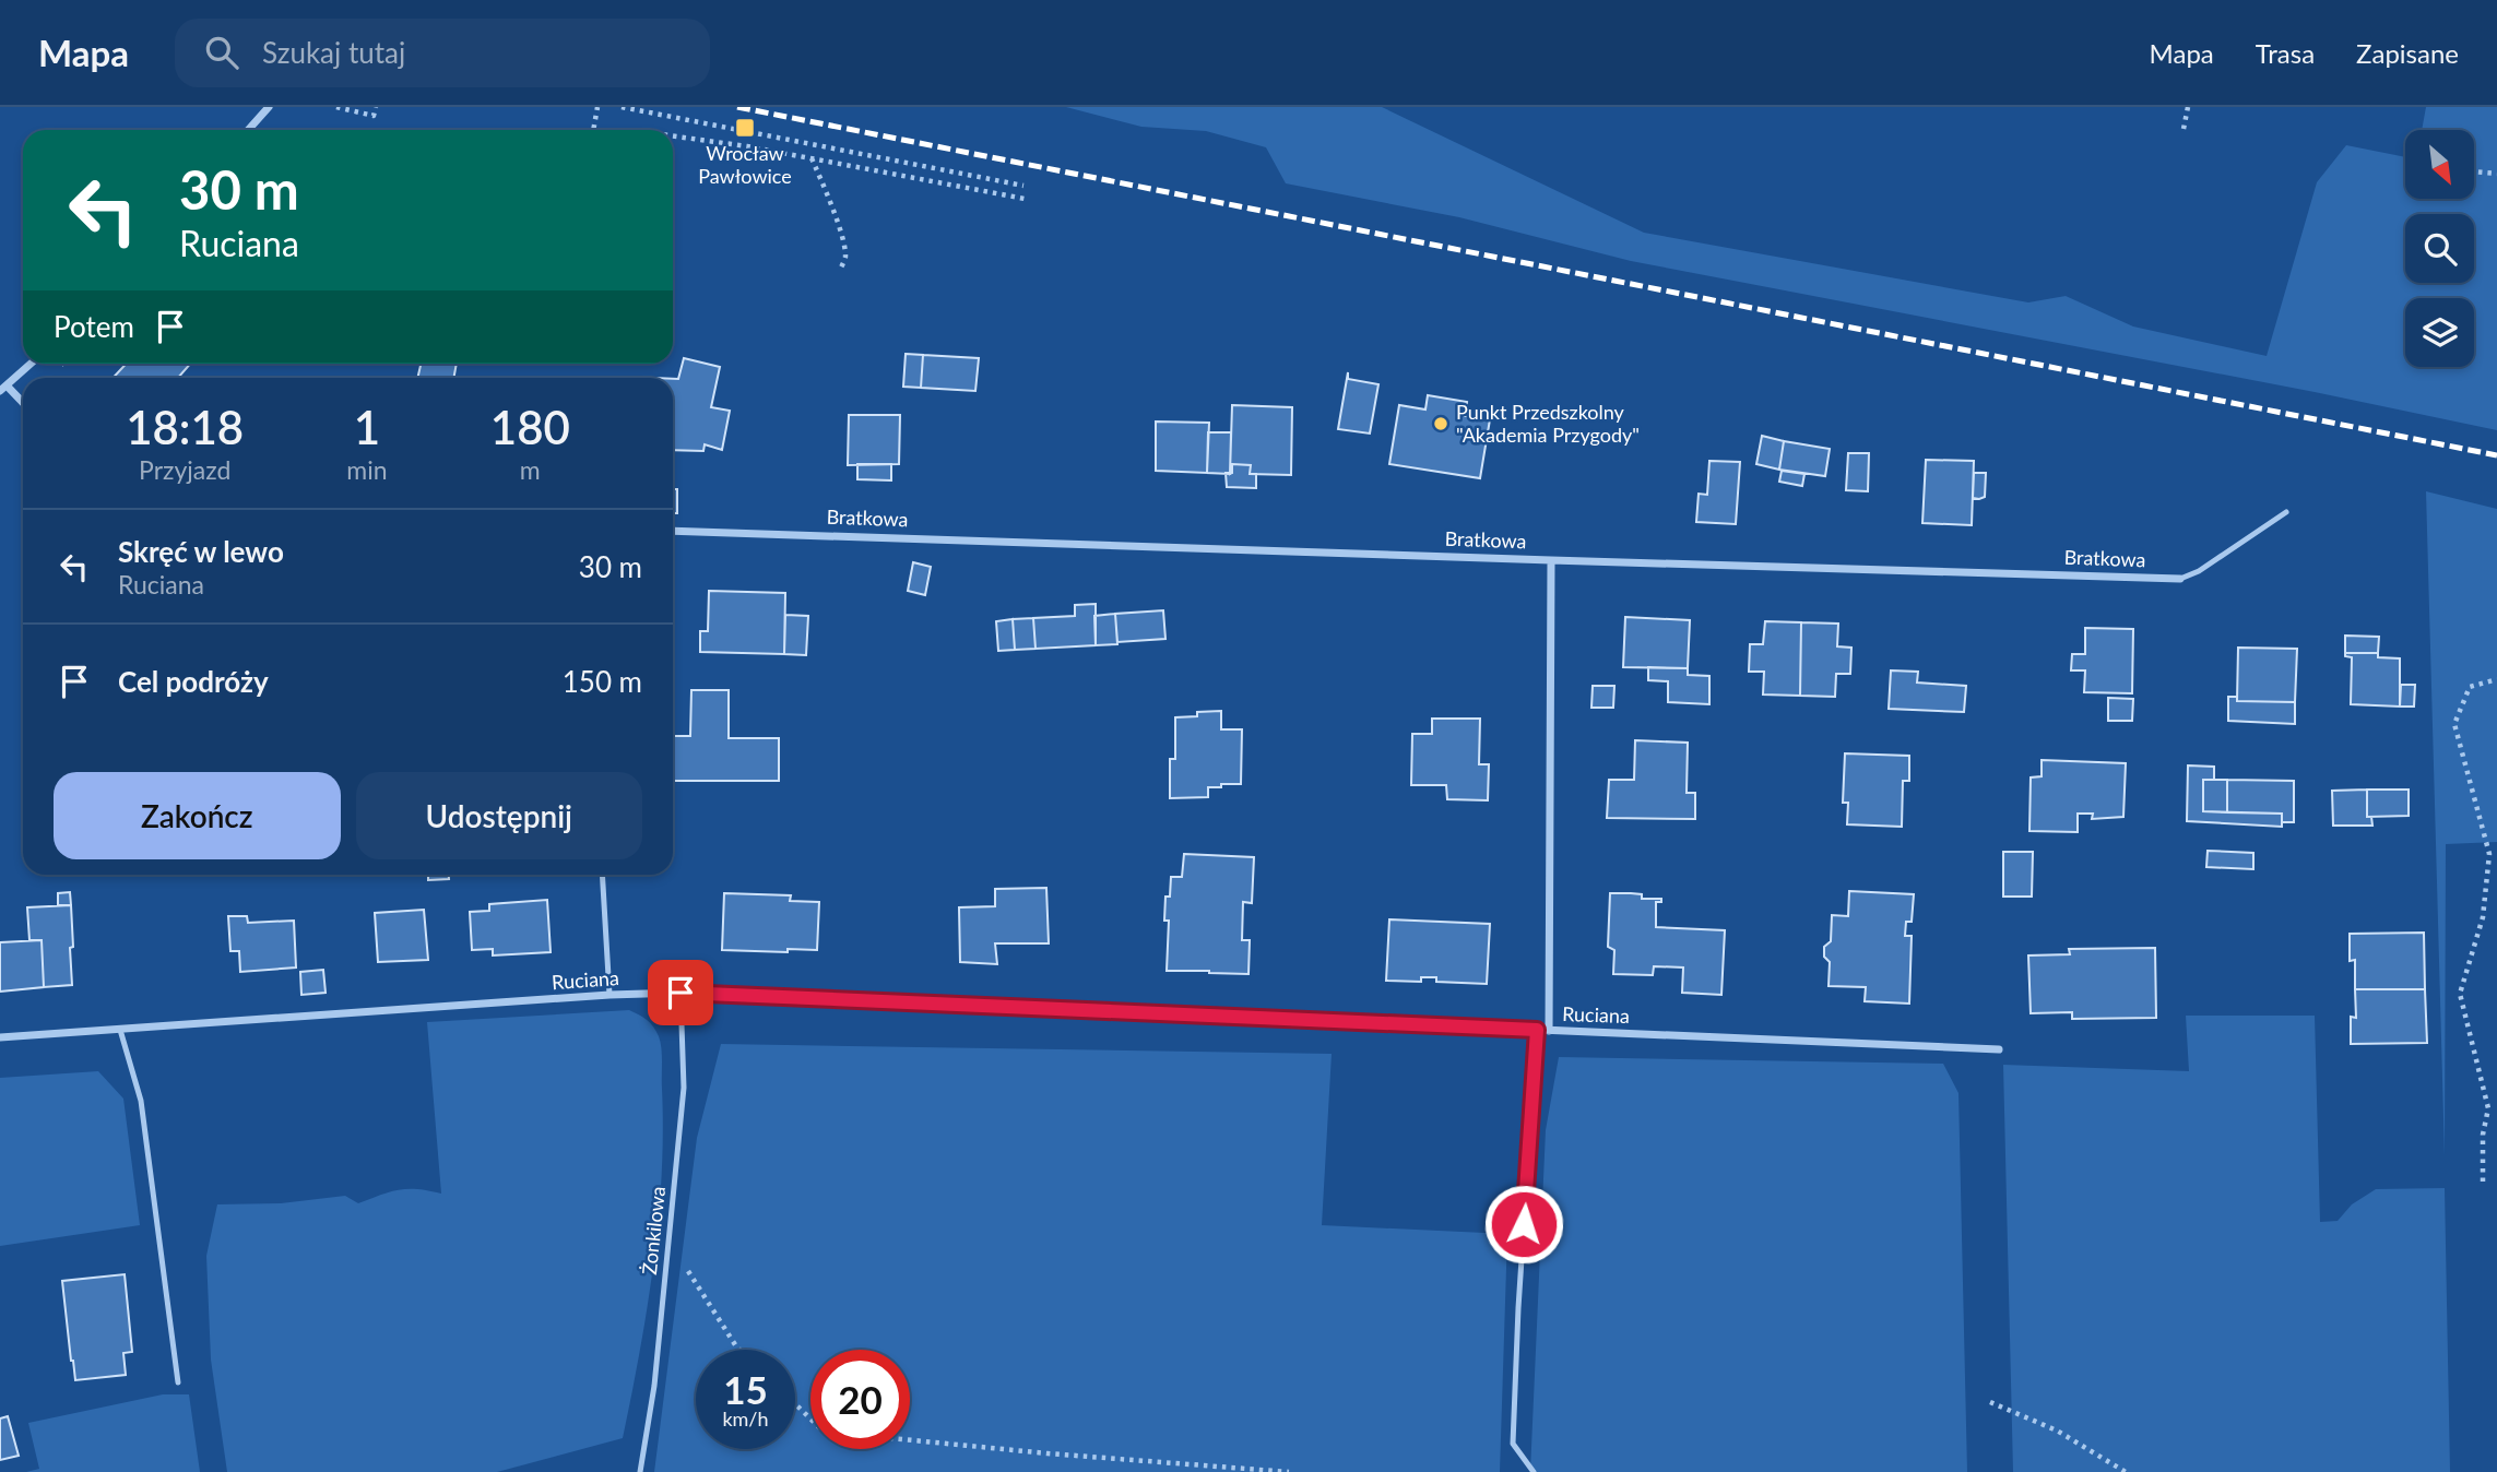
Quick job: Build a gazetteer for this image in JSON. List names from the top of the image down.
{
  "streets": {
    "street": ["Bratkowa", "Ruciana"],
    "lane": ["Żonkilowa"]
  },
  "crossings": [
    ["Ruciana", "Żonkilowa"]
  ],
  "places": {
    "transit": ["Wrocław Pawłowice"],
    "other": ["Punkt Przedszkolny \"Akademia Przygody\""]
  },
  "north": "bottom right",
  "page": {
    "header": "Mapa",
    "search": "Szukaj tutaj",
    "nav": ["Mapa", "Trasa", "Zapisane"],
    "turn": ["30 m", "Ruciana"],
    "then": "Potem",
    "eta": [
      "18:18",
      "Przyjazd",
      "1",
      "min",
      "180",
      "m"
    ],
    "list": [
      {
        "name": "Skręć w lewo",
        "note": "Ruciana",
        "value": "30 m"
      },
      {
        "name": "Cel podróży",
        "value": "150 m"
      }
    ],
    "buttons": ["Zakończ", "Udostępnij"],
    "speed": "15 km/h",
    "limit": "20"
  }
}
